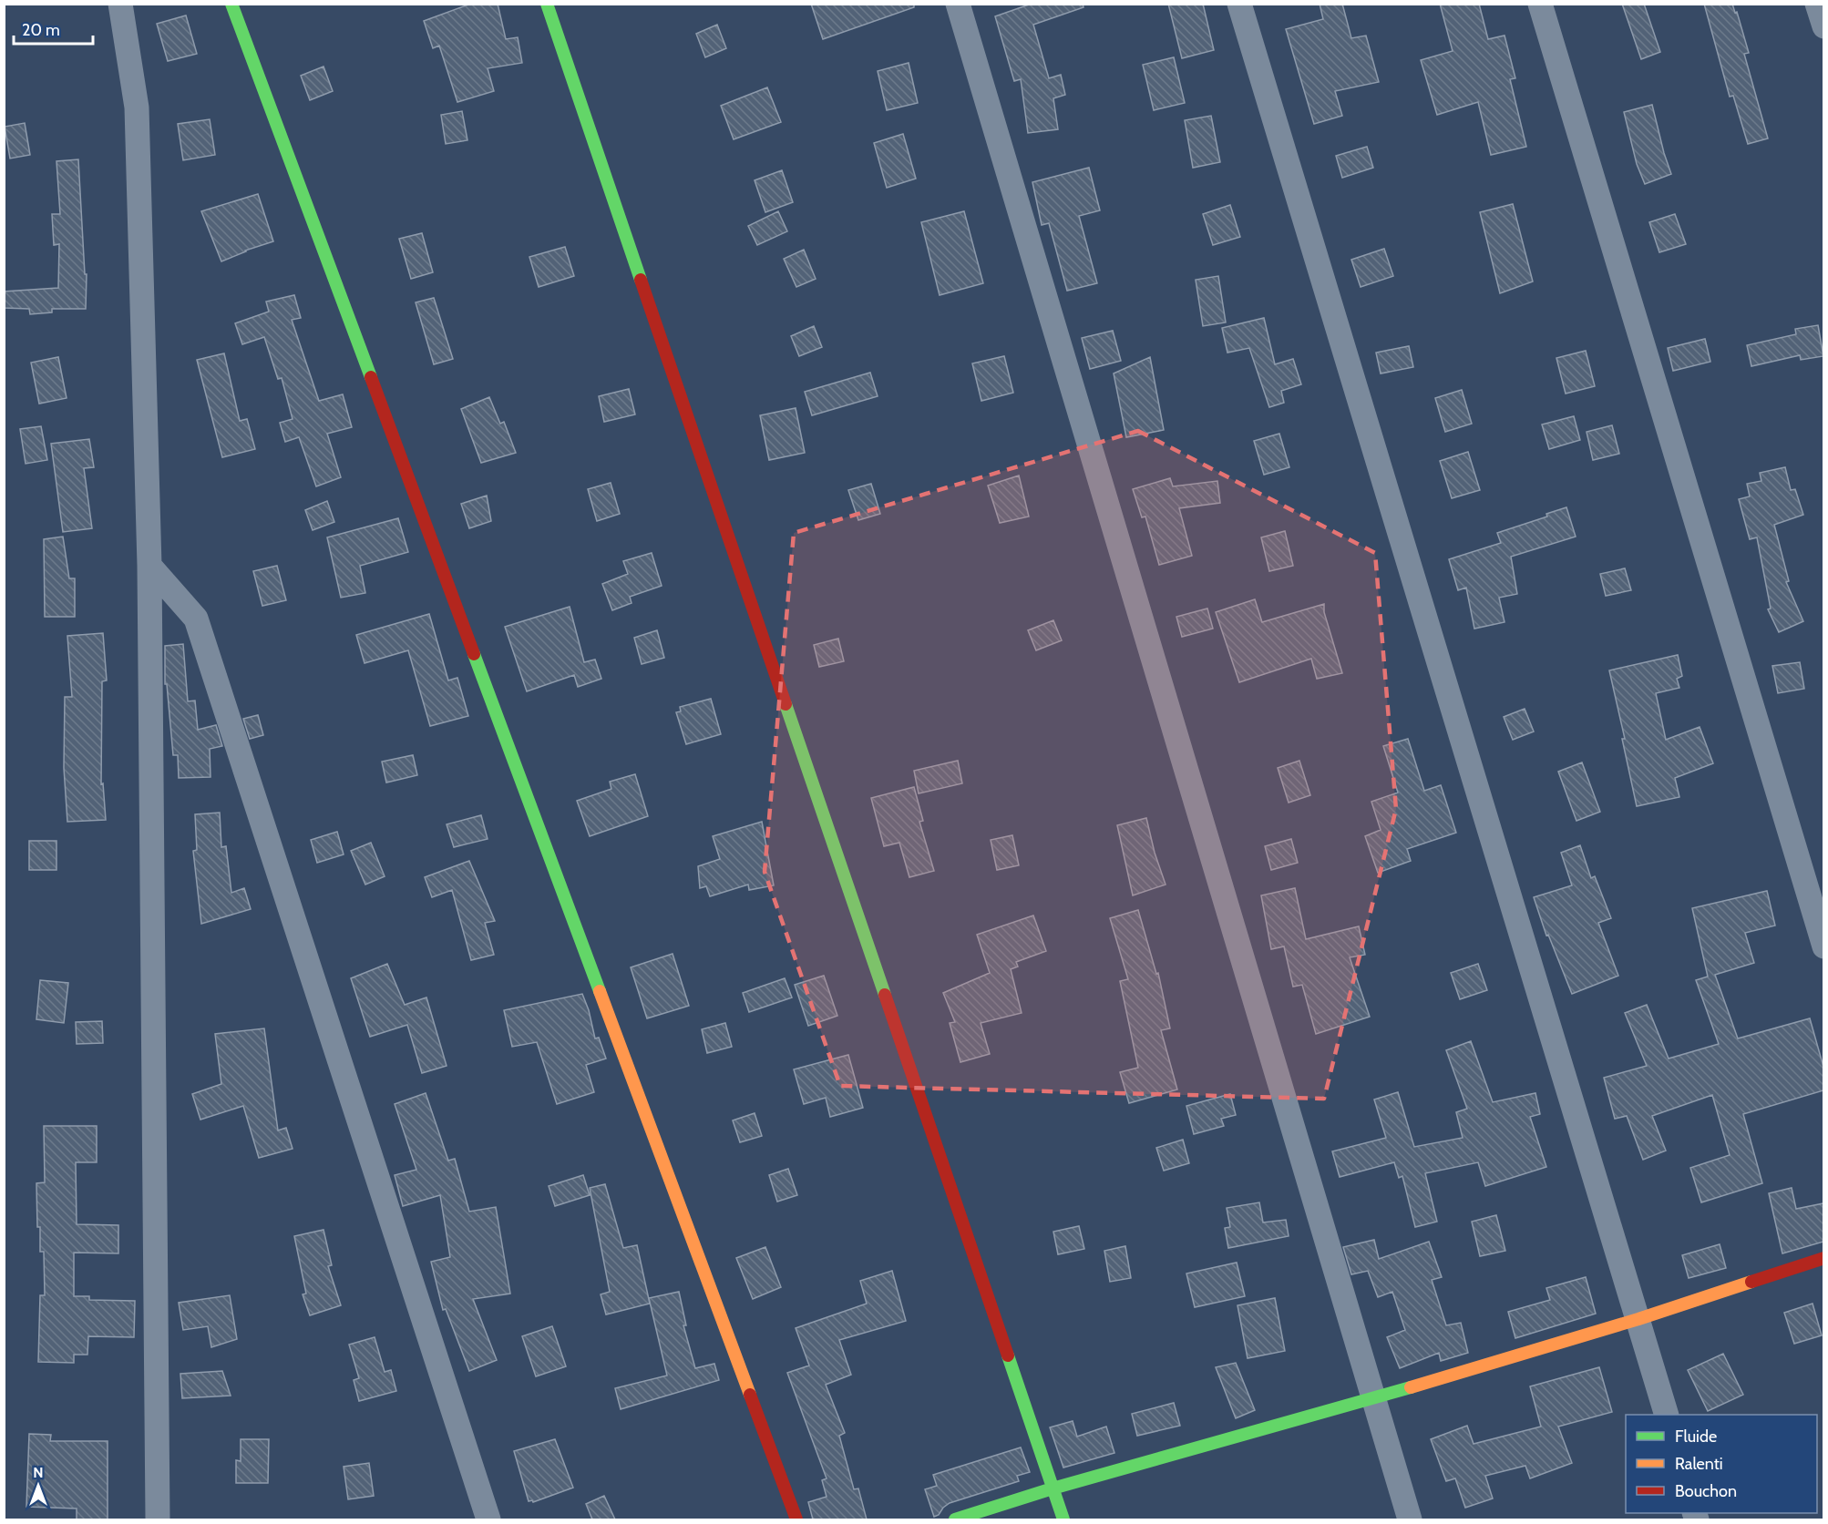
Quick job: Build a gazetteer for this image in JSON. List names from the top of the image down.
{
  "legend": ["Fluide", "Ralenti", "Bouchon"],
  "scale_bar": "20 m",
  "north": "top"
}
